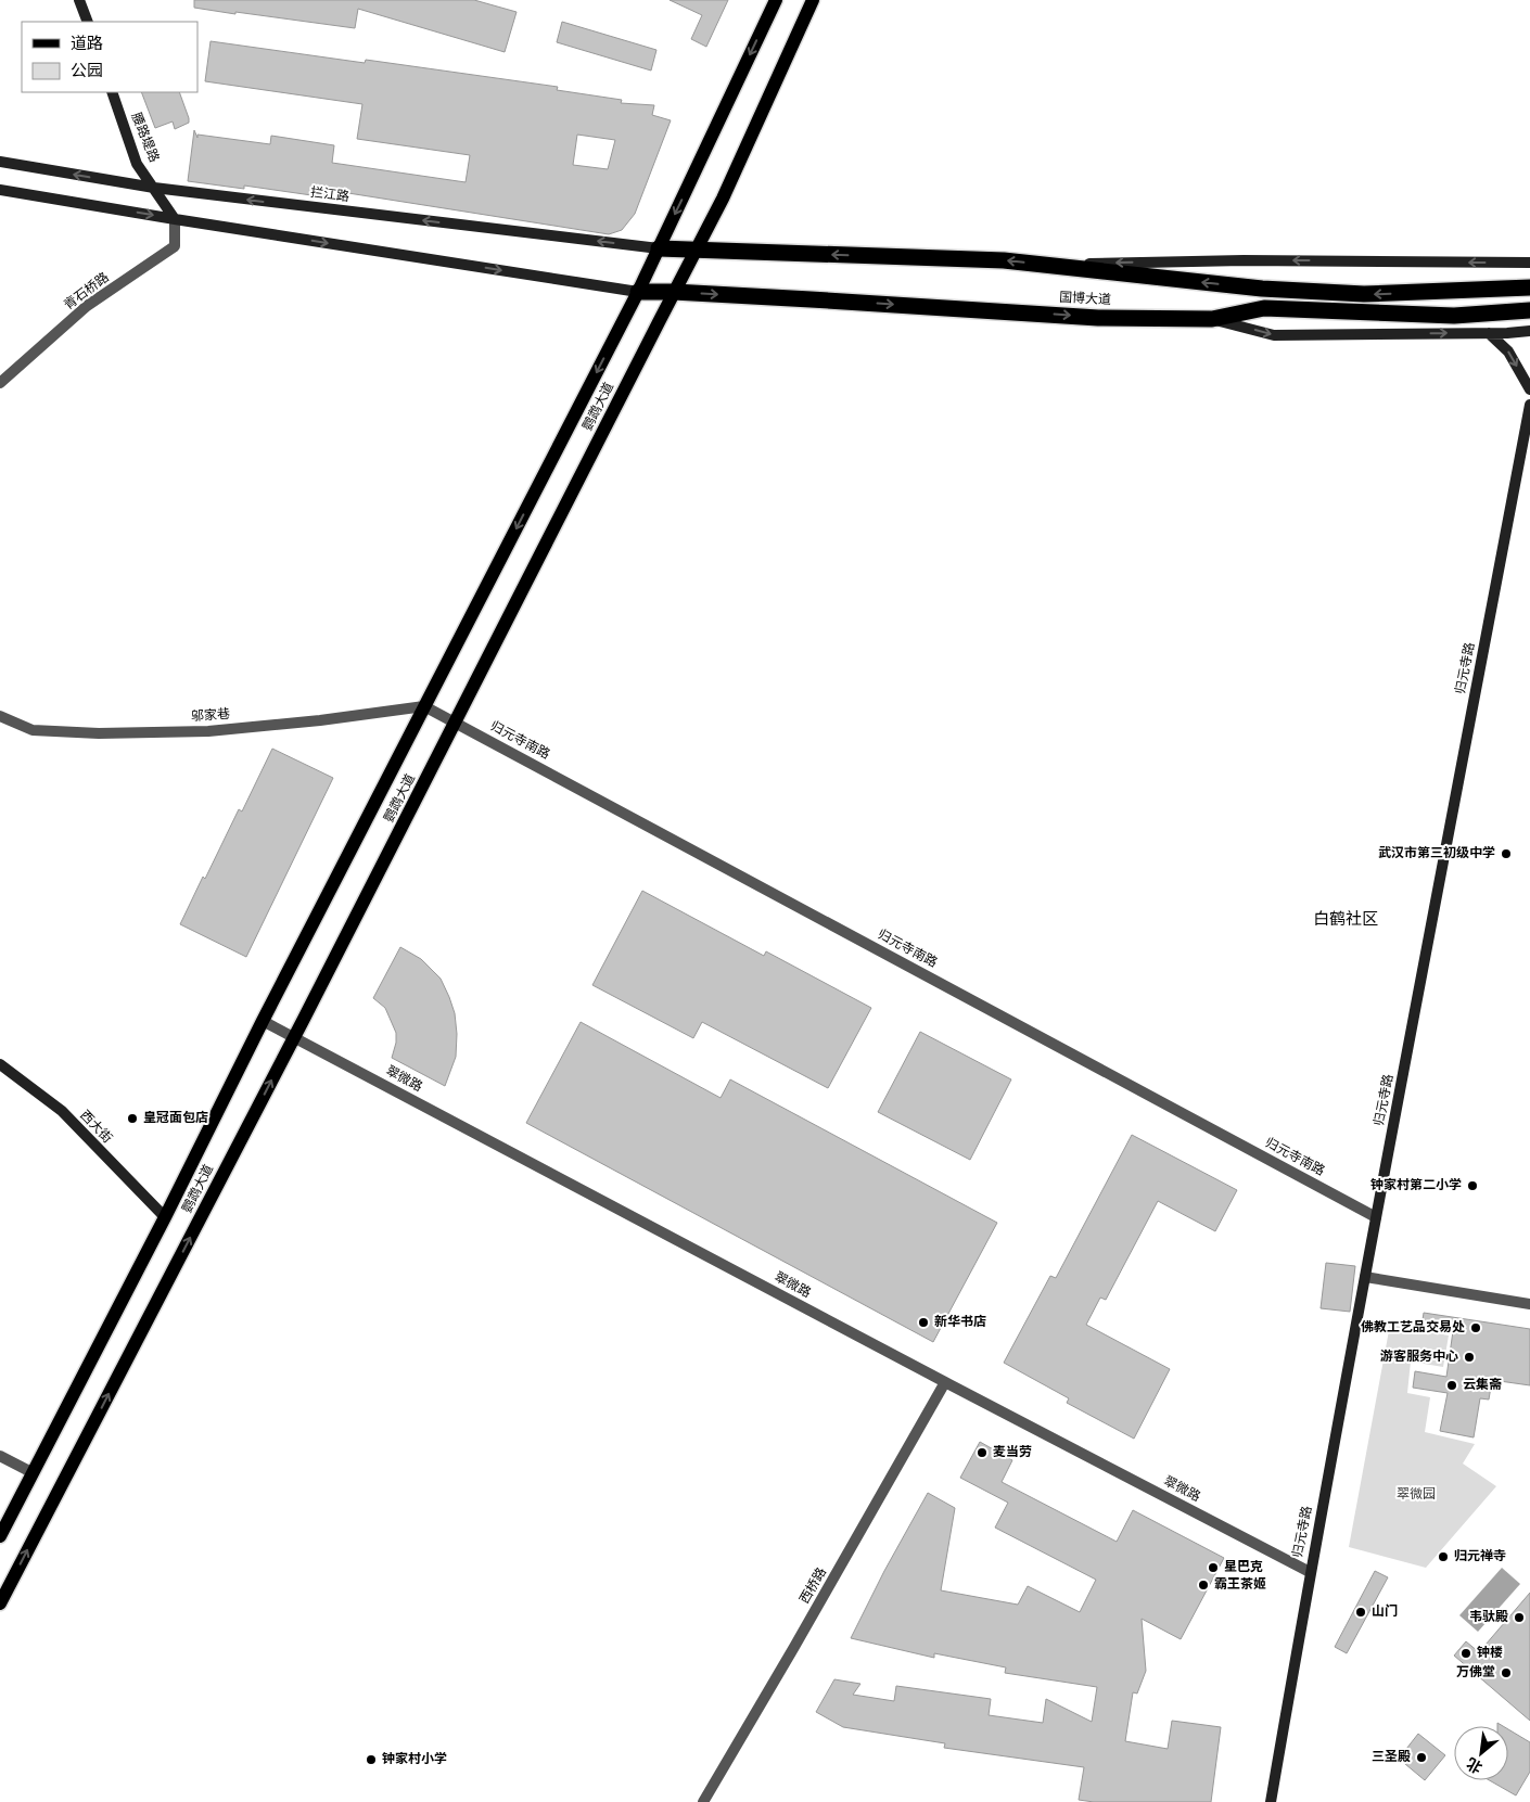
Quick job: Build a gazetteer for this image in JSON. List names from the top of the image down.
{
  "streets": {
    "highway": ["国博大道"],
    "main road": ["鹦鹉大道"],
    "street": [
      "腰路堤路",
      "拦江路",
      "青石桥路",
      "归元寺路",
      "邬家巷",
      "归元寺南路",
      "翠微路",
      "西大街",
      "西桥路"
    ]
  },
  "crossings": [
    ["腰路堤路", "拦江路"],
    ["腰路堤路", "青石桥路"],
    ["拦江路", "鹦鹉大道"],
    ["国博大道", "鹦鹉大道"],
    ["鹦鹉大道", "邬家巷"],
    ["鹦鹉大道", "归元寺南路"],
    ["鹦鹉大道", "翠微路"],
    ["鹦鹉大道", "西大街"],
    ["归元寺路", "归元寺南路"],
    ["归元寺路", "翠微路"],
    ["邬家巷", "归元寺南路"],
    ["翠微路", "西桥路"]
  ],
  "districts": ["白鹤社区"],
  "parks": ["翠微园"],
  "places": [
    "武汉市第三初级中学",
    "皇冠面包店",
    "钟家村第二小学",
    "新华书店",
    "佛教工艺品交易处",
    "游客服务中心",
    "云集斋",
    "麦当劳",
    "归元禅寺",
    "星巴克",
    "霸王茶姬",
    "山门",
    "韦驮殿",
    "钟楼",
    "万佛堂",
    "三圣殿",
    "钟家村小学"
  ],
  "legend": ["道路", "公园"],
  "north": "bottom left"
}
